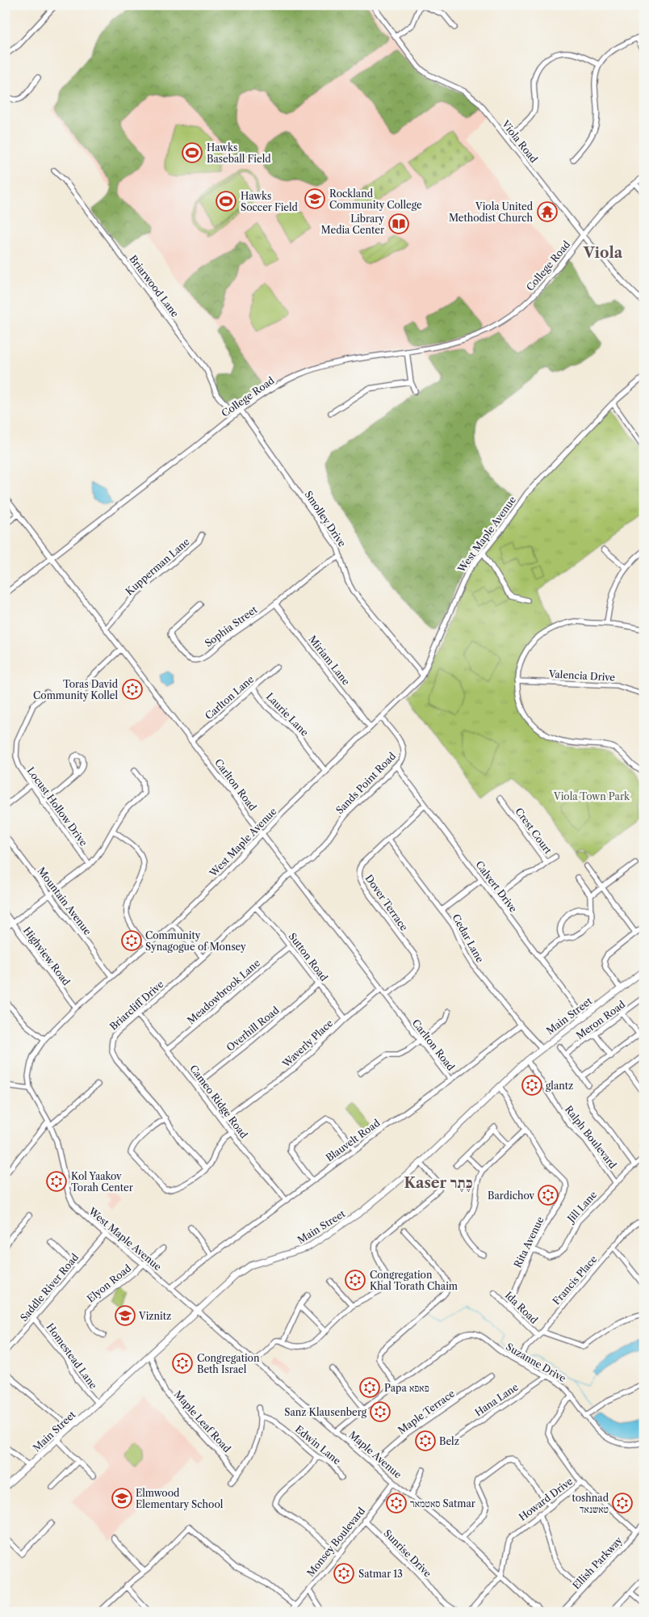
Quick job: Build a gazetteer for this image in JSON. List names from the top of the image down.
{
  "streets": {
    "main road": ["Main Street"],
    "street": [
      "Viola Road",
      "College Road",
      "Briarwood Lane",
      "Smolley Drive",
      "West Maple Avenue",
      "Kupperman Lane",
      "Sophia Street",
      "Miriam Lane",
      "Valencia Drive",
      "Carlton Lane",
      "Laurie Lane",
      "Sands Point Road",
      "Carlton Road",
      "Locust Hollow Drive",
      "Crest Court",
      "Calvert Drive",
      "Mountain Avenue",
      "Dover Terrace",
      "Cedar Lane",
      "Highview Road",
      "Sutton Road",
      "Meadowbrook Lane",
      "Briarcliff Drive",
      "Meron Road",
      "Overhill Road",
      "Waverly Place",
      "Cameo Ridge Road",
      "Ralph Boulevard",
      "Blauvelt Road",
      "Jill Lane",
      "Rita Avenue",
      "Francis Place",
      "Elyon Road",
      "Saddle River Road",
      "Ida Road",
      "Homestead Lane",
      "Suzanne Drive",
      "Hana Lane",
      "Maple Terrace",
      "Maple Leaf Road",
      "Edwin Lane",
      "Maple Avenue",
      "Howard Drive",
      "Monsey Boulevard",
      "Sunrise Drive",
      "Ellish Parkway"
    ]
  },
  "crossings": [
    ["Viola Road", "College Road"],
    ["College Road", "Briarwood Lane"],
    ["College Road", "Smolley Drive"],
    ["College Road", "Carlton Road"],
    ["Smolley Drive", "West Maple Avenue"],
    ["Smolley Drive", "Sophia Street"],
    ["West Maple Avenue", "Miriam Lane"],
    ["West Maple Avenue", "Laurie Lane"],
    ["West Maple Avenue", "Sands Point Road"],
    ["West Maple Avenue", "Carlton Road"],
    ["West Maple Avenue", "Mountain Avenue"],
    ["West Maple Avenue", "Highview Road"],
    ["West Maple Avenue", "Main Street"],
    ["West Maple Avenue", "Blauvelt Road"],
    ["West Maple Avenue", "Elyon Road"],
    ["West Maple Avenue", "Saddle River Road"],
    ["West Maple Avenue", "Maple Avenue"],
    ["Kupperman Lane", "Carlton Road"],
    ["Sophia Street", "Miriam Lane"],
    ["Carlton Lane", "Laurie Lane"],
    ["Carlton Lane", "Carlton Road"],
    ["Sands Point Road", "Carlton Road"],
    ["Sands Point Road", "Calvert Drive"],
    ["Sands Point Road", "Briarcliff Drive"],
    ["Carlton Road", "Dover Terrace"],
    ["Carlton Road", "Briarcliff Drive"],
    ["Carlton Road", "Waverly Place"],
    ["Carlton Road", "Blauvelt Road"],
    ["Crest Court", "Calvert Drive"],
    ["Calvert Drive", "Dover Terrace"],
    ["Calvert Drive", "Main Street"],
    ["Dover Terrace", "Cedar Lane"],
    ["Cedar Lane", "Blauvelt Road"],
    ["Sutton Road", "Meadowbrook Lane"],
    ["Sutton Road", "Briarcliff Drive"],
    ["Sutton Road", "Overhill Road"],
    ["Sutton Road", "Waverly Place"],
    ["Meadowbrook Lane", "Cameo Ridge Road"],
    ["Briarcliff Drive", "Cameo Ridge Road"],
    ["Main Street", "Ralph Boulevard"],
    ["Main Street", "Rita Avenue"],
    ["Main Street", "Homestead Lane"],
    ["Main Street", "Maple Leaf Road"],
    ["Main Street", "Maple Avenue"],
    ["Overhill Road", "Cameo Ridge Road"],
    ["Waverly Place", "Cameo Ridge Road"],
    ["Cameo Ridge Road", "Blauvelt Road"],
    ["Ralph Boulevard", "Jill Lane"],
    ["Jill Lane", "Rita Avenue"],
    ["Rita Avenue", "Ida Road"],
    ["Francis Place", "Ida Road"],
    ["Francis Place", "Suzanne Drive"],
    ["Saddle River Road", "Homestead Lane"],
    ["Suzanne Drive", "Hana Lane"],
    ["Suzanne Drive", "Maple Avenue"],
    ["Maple Terrace", "Maple Avenue"],
    ["Maple Avenue", "Howard Drive"],
    ["Maple Avenue", "Monsey Boulevard"],
    ["Howard Drive", "Ellish Parkway"],
    ["Monsey Boulevard", "Sunrise Drive"]
  ],
  "districts": ["Viola", "Kaser כֶּתֶר"],
  "parks": ["Viola Town Park"],
  "places": {
    "sports": ["Hawks Baseball Field", "Hawks Soccer Field"],
    "school or university": ["Rockland Community College", "Viznitz", "Elmwood Elementary School"],
    "temple": ["Viola United Methodist Church"],
    "library": ["Library Media Center"],
    "synagogue": [
      "Toras David Community Kollel",
      "Community Synagogue of Monsey",
      "glantz",
      "Kol Yaakov Torah Center",
      "Bardichov",
      "Congregation Khal Torath Chaim",
      "Congregation Beth Israel",
      "Papa פאפא",
      "Sanz Klausenberg",
      "Belz",
      "סאטמאר Satmar",
      "toshnad טאשנאד",
      "Satmar 13"
    ]
  }
}
